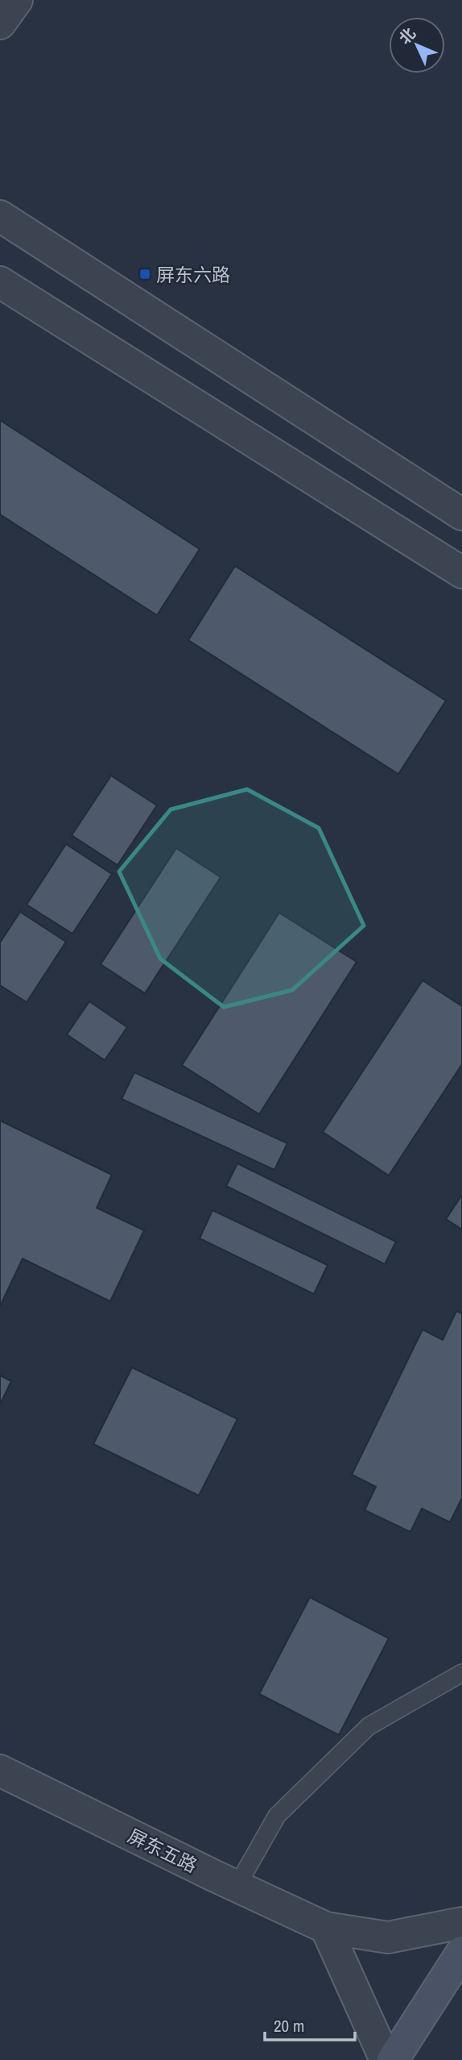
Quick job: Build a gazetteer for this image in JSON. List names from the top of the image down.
{
  "streets": {
    "street": ["屏东五路"]
  },
  "places": {
    "transit": ["屏东六路"]
  },
  "scale_bar": "20 m",
  "north": "top left"
}
